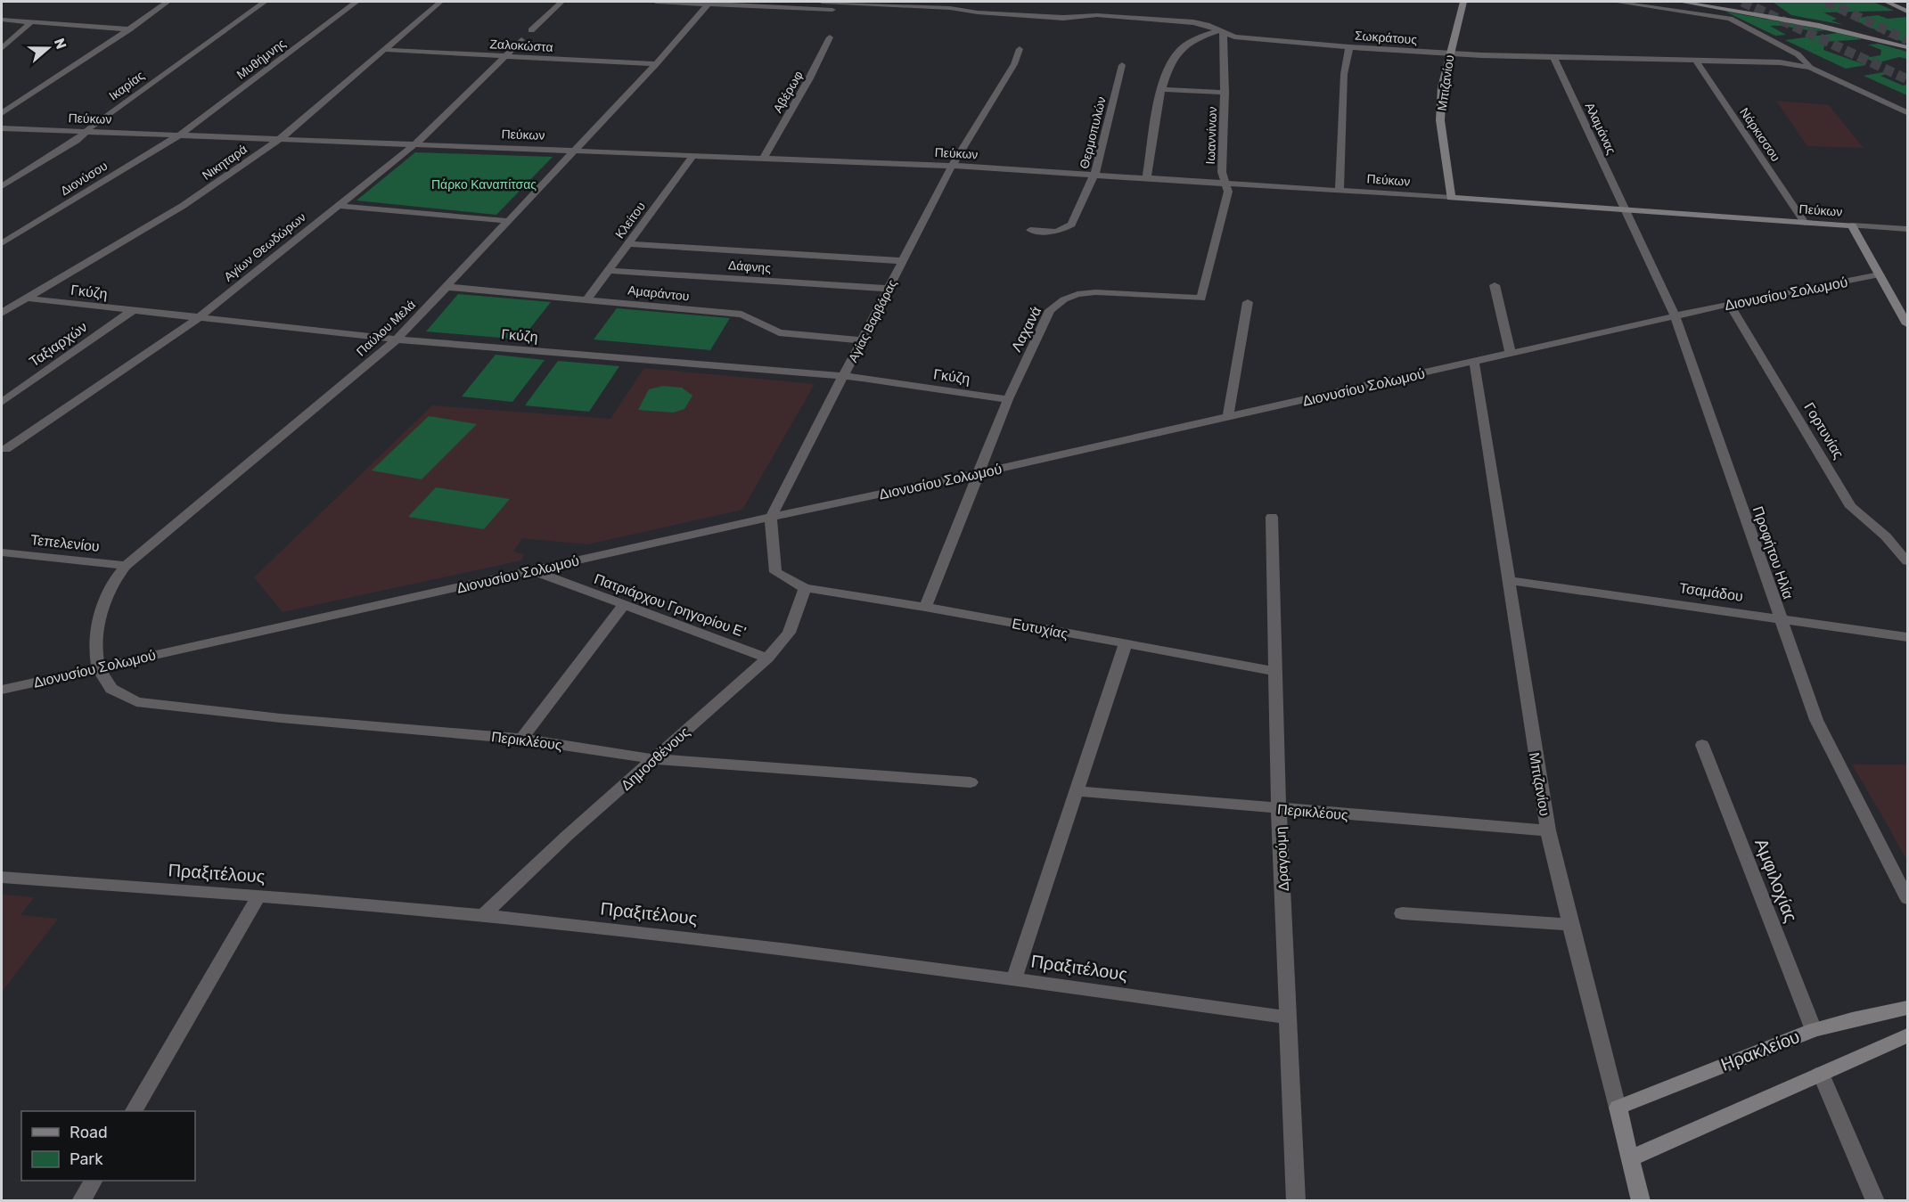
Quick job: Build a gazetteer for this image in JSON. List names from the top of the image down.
{
  "streets": {
    "street": [
      "Σωκράτους",
      "Ζαλοκώστα",
      "Μυθήμνης",
      "Μπιζανίου",
      "Ικαρίας",
      "Αβέρωφ",
      "Πεύκων",
      "Αλαμάνας",
      "Θερμοπυλών",
      "Νάρκισσου",
      "Ιωαννίνων",
      "Νικηταρά",
      "Διονύσου",
      "Κλείτου",
      "Αγίων Θεωδώρων",
      "Δάφνης",
      "Γκύζη",
      "Αμαράντου",
      "Διονυσίου Σολωμού",
      "Αγίας Βαρβάρας",
      "Παύλου Μελά",
      "Λαχανά",
      "Ταξιαρχών",
      "Γορτυνίας",
      "Τεπελενίου",
      "Προφήτου Ηλία",
      "Τσαμάδου",
      "Πατριάρχου Γρηγορίου Ε'",
      "Ευτυχίας",
      "Περικλέους",
      "Δημοσθένους",
      "Δραγούμη",
      "Πραξιτέλους",
      "Αμφιλοχίας",
      "Ηρακλείου"
    ]
  },
  "crossings": [
    ["Σωκράτους", "Μπιζανίου"],
    ["Σωκράτους", "Αλαμάνας"],
    ["Σωκράτους", "Νάρκισσου"],
    ["Σωκράτους", "Ιωαννίνων"],
    ["Σωκράτους", "Παύλου Μελά"],
    ["Ζαλοκώστα", "Νικηταρά"],
    ["Ζαλοκώστα", "Αγίων Θεωδώρων"],
    ["Ζαλοκώστα", "Παύλου Μελά"],
    ["Μυθήμνης", "Πεύκων"],
    ["Μυθήμνης", "Διονύσου"],
    ["Μπιζανίου", "Πεύκων"],
    ["Μπιζανίου", "Διονυσίου Σολωμού"],
    ["Μπιζανίου", "Τσαμάδου"],
    ["Μπιζανίου", "Περικλέους"],
    ["Μπιζανίου", "Ηρακλείου"],
    ["Ικαρίας", "Πεύκων"],
    ["Αβέρωφ", "Πεύκων"],
    ["Πεύκων", "Αλαμάνας"],
    ["Πεύκων", "Θερμοπυλών"],
    ["Πεύκων", "Νάρκισσου"],
    ["Πεύκων", "Ιωαννίνων"],
    ["Πεύκων", "Νικηταρά"],
    ["Πεύκων", "Διονύσου"],
    ["Πεύκων", "Κλείτου"],
    ["Πεύκων", "Αγίων Θεωδώρων"],
    ["Πεύκων", "Αγίας Βαρβάρας"],
    ["Πεύκων", "Παύλου Μελά"],
    ["Πεύκων", "Προφήτου Ηλία"],
    ["Αλαμάνας", "Προφήτου Ηλία"],
    ["Ιωαννίνων", "Λαχανά"],
    ["Νικηταρά", "Γκύζη"],
    ["Κλείτου", "Δάφνης"],
    ["Κλείτου", "Αμαράντου"],
    ["Αγίων Θεωδώρων", "Γκύζη"],
    ["Δάφνης", "Αγίας Βαρβάρας"],
    ["Γκύζη", "Αγίας Βαρβάρας"],
    ["Γκύζη", "Παύλου Μελά"],
    ["Γκύζη", "Λαχανά"],
    ["Γκύζη", "Ταξιαρχών"],
    ["Αμαράντου", "Αγίας Βαρβάρας"],
    ["Αμαράντου", "Παύλου Μελά"],
    ["Διονυσίου Σολωμού", "Αγίας Βαρβάρας"],
    ["Διονυσίου Σολωμού", "Παύλου Μελά"],
    ["Διονυσίου Σολωμού", "Λαχανά"],
    ["Διονυσίου Σολωμού", "Γορτυνίας"],
    ["Διονυσίου Σολωμού", "Προφήτου Ηλία"],
    ["Διονυσίου Σολωμού", "Πατριάρχου Γρηγορίου Ε'"],
    ["Διονυσίου Σολωμού", "Περικλέους"],
    ["Παύλου Μελά", "Τεπελενίου"],
    ["Παύλου Μελά", "Περικλέους"],
    ["Λαχανά", "Ευτυχίας"],
    ["Προφήτου Ηλία", "Τσαμάδου"],
    ["Πατριάρχου Γρηγορίου Ε'", "Δημοσθένους"],
    ["Ευτυχίας", "Δημοσθένους"],
    ["Ευτυχίας", "Δραγούμη"],
    ["Περικλέους", "Δημοσθένους"],
    ["Περικλέους", "Δραγούμη"],
    ["Δημοσθένους", "Πραξιτέλους"],
    ["Δραγούμη", "Πραξιτέλους"],
    ["Αμφιλοχίας", "Ηρακλείου"]
  ],
  "parks": ["Πάρκο Καναπίτσας"],
  "legend": ["Road", "Park"],
  "north": "right"
}
